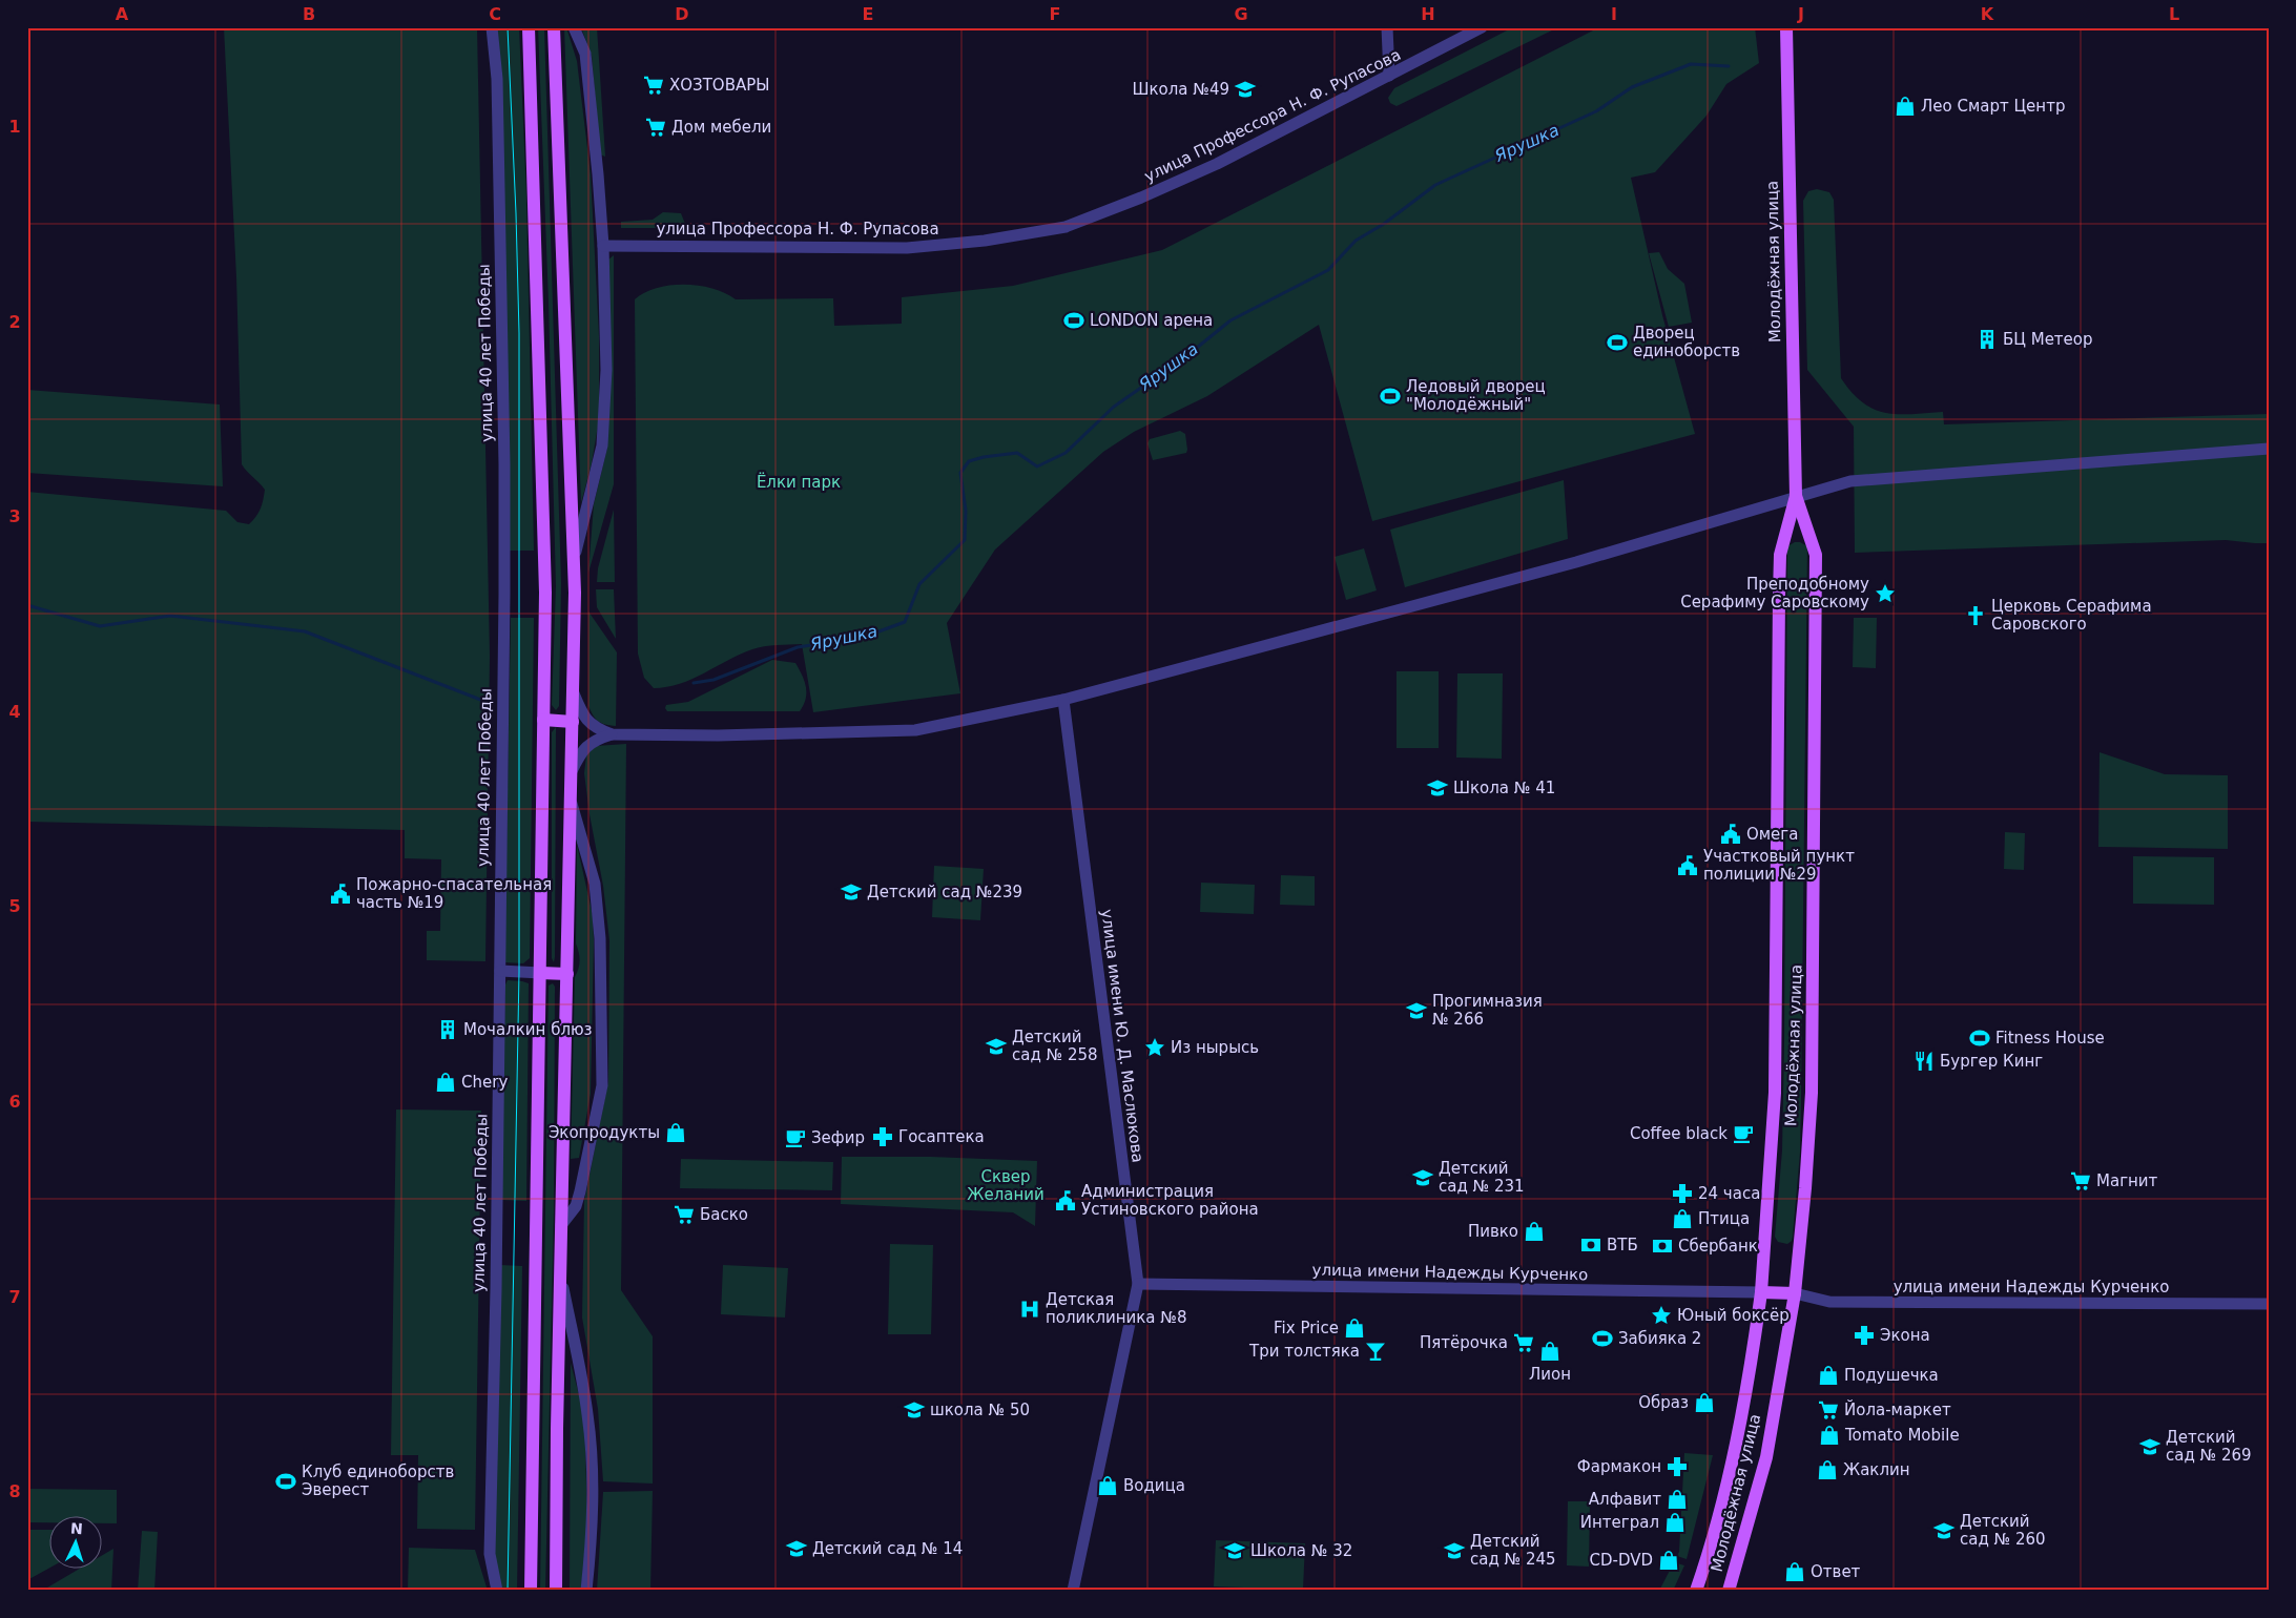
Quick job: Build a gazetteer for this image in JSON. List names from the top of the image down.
{
  "streets": {
    "main road": ["Молодёжная улица"],
    "street": [
      "улица Профессора Н. Ф. Рупасова",
      "улица 40 лет Победы",
      "улица имени Ю. Д. Маслюкова",
      "улица имени Надежды Курченко"
    ]
  },
  "crossings": [
    ["Молодёжная улица", "улица имени Надежды Курченко"],
    ["улица имени Ю. Д. Маслюкова", "улица имени Надежды Курченко"]
  ],
  "water": ["Ярушка"],
  "parks": ["Ёлки парк", "Сквер Желаний"],
  "places": {
    "supermarket": [
      "ХОЗТОВАРЫ",
      "Дом мебели",
      "Магнит",
      "Баско",
      "Пятёрочка",
      "Йола-маркет"
    ],
    "school or university": [
      "Школа №49",
      "Школа № 41",
      "Детский сад №239",
      "Прогимназия № 266",
      "Детский сад № 258",
      "Детский сад № 231",
      "школа № 50",
      "Детский сад № 269",
      "Детский сад № 260",
      "Детский сад № 14",
      "Школа № 32",
      "Детский сад № 245"
    ],
    "shop": [
      "Лео Смарт Центр",
      "Chery",
      "Экопродукты",
      "Птица",
      "Пивко",
      "Fix Price",
      "Лион",
      "Подушечка",
      "Образ",
      "Tomato Mobile",
      "Жаклин",
      "Водица",
      "Алфавит",
      "Интеграл",
      "CD-DVD",
      "Ответ"
    ],
    "sports": [
      "LONDON арена",
      "Дворец единоборств",
      "Ледовый дворец \"Молодёжный\"",
      "Fitness House",
      "Забияка 2",
      "Клуб единоборств Эверест"
    ],
    "building": ["БЦ Метеор", "Мочалкин блюз"],
    "place": ["Преподобному Серафиму Саровскому", "Из нырысь", "Юный боксёр"],
    "church": ["Церковь Серафима Саровского"],
    "public building": [
      "Омега",
      "Участковый пункт полиции №29",
      "Пожарно-спасательная часть №19",
      "Администрация Устиновского района"
    ],
    "restaurant": ["Бургер Кинг"],
    "cafe": ["Coffee black", "Зефир"],
    "pharmacy": [
      "Госаптека",
      "24 часа",
      "Экона",
      "Фармакон"
    ],
    "bank": ["ВТБ", "Сбербанк"],
    "hospital": ["Детская поликлиника №8"],
    "bar": ["Три толстяка"]
  },
  "north": "top",
  "grid": {
    "columns": [
      "A",
      "B",
      "C",
      "D",
      "E",
      "F",
      "G",
      "H",
      "I",
      "J",
      "K",
      "L"
    ],
    "rows": [
      "1",
      "2",
      "3",
      "4",
      "5",
      "6",
      "7",
      "8"
    ]
  }
}
